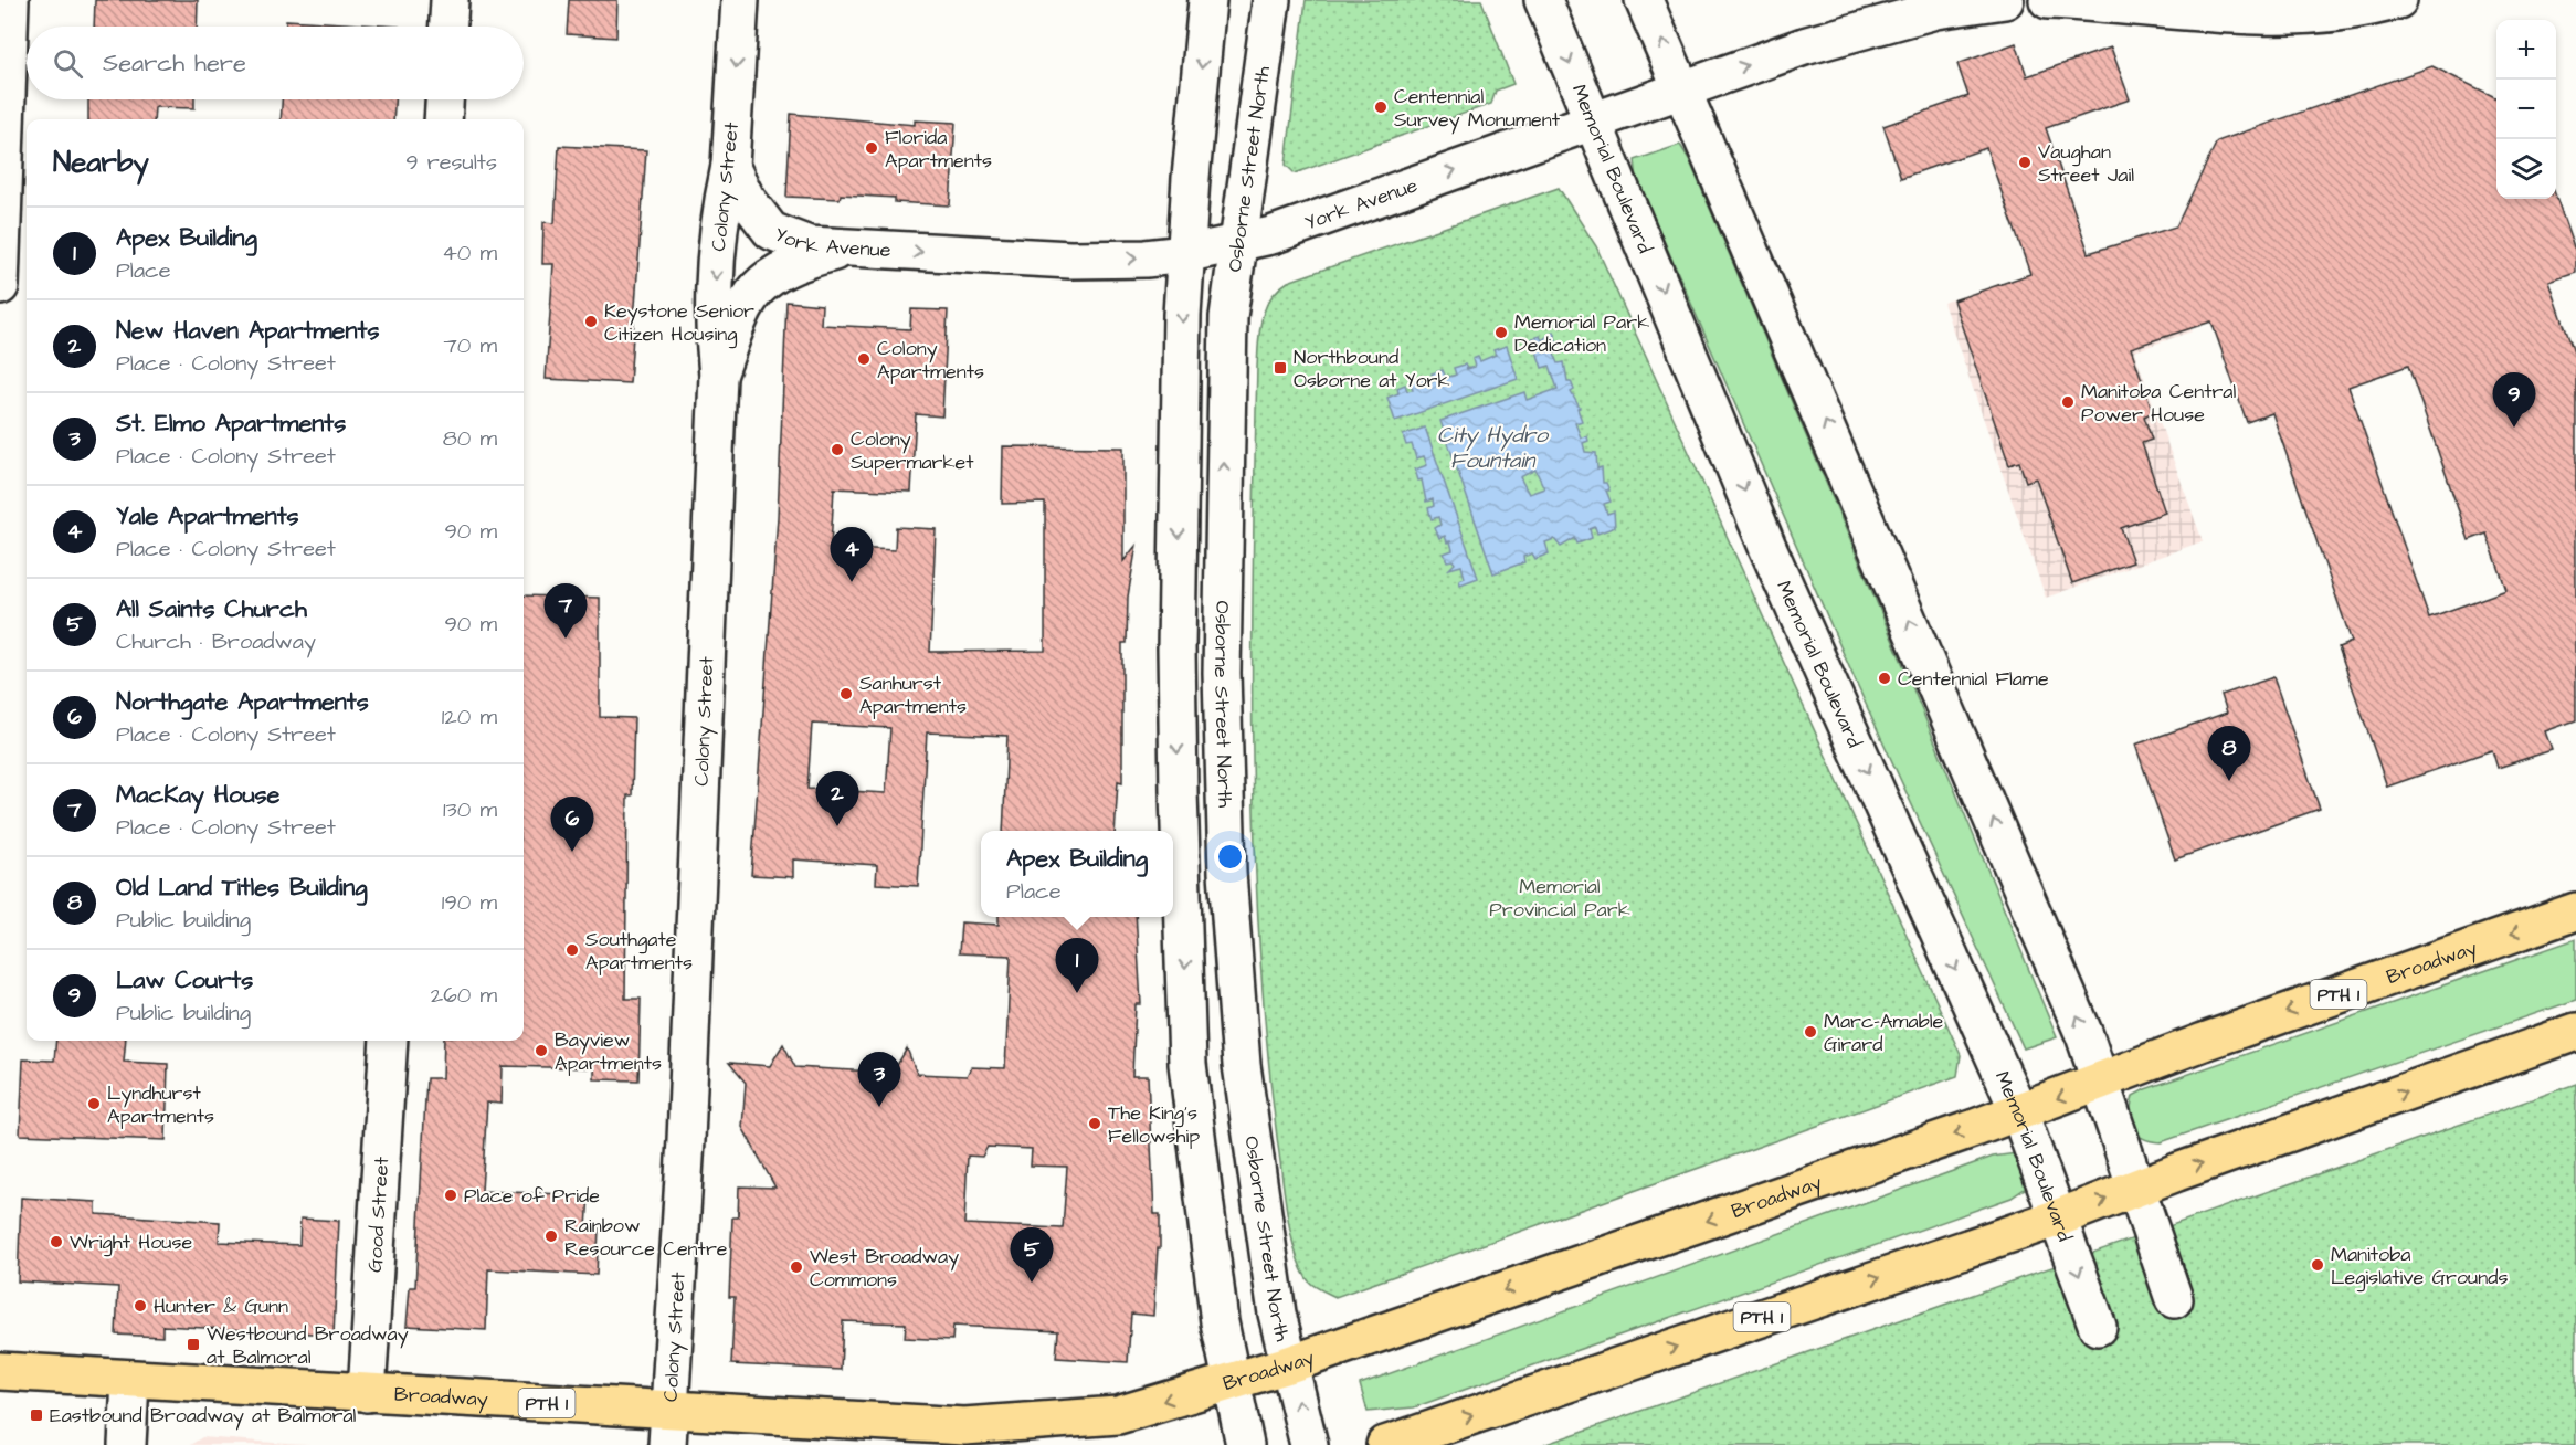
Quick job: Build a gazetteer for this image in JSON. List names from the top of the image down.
{
  "streets": {
    "highway": ["Broadway", "PTH 1"],
    "main road": [
      "Memorial Boulevard",
      "Osborne Street North",
      "Colony Street",
      "York Avenue",
      "Good Street"
    ]
  },
  "crossings": [
    ["Memorial Boulevard", "York Avenue"],
    ["Memorial Boulevard", "Broadway"],
    ["Memorial Boulevard", "PTH 1"],
    ["Osborne Street North", "York Avenue"],
    ["Osborne Street North", "Broadway"],
    ["Colony Street", "York Avenue"],
    ["Colony Street", "Broadway"],
    ["Broadway", "Good Street"]
  ],
  "one_way": ["York Avenue"],
  "water": ["City Hydro Fountain"],
  "parks": ["Memorial Provincial Park"],
  "places": {
    "other": [
      "Centennial Survey Monument",
      "Florida Apartments",
      "Vaughan Street Jail",
      "Keystone Senior Citizen Housing",
      "Memorial Park Dedication",
      "Colony Apartments",
      "Manitoba Central Power House",
      "Colony Supermarket",
      "Centennial Flame",
      "Sanhurst Apartments",
      "Southgate Apartments",
      "Marc-Amable Girard",
      "Bayview Apartments",
      "Lyndhurst Apartments",
      "The King's Fellowship",
      "Place of Pride",
      "Rainbow Resource Centre",
      "Wright House",
      "Manitoba Legislative Grounds",
      "West Broadway Commons",
      "Hunter & Gunn"
    ],
    "transit": ["Northbound Osborne at York", "Westbound Broadway at Balmoral", "Eastbound Broadway at Balmoral"]
  },
  "page": {
    "map_buttons": ["+", "−"],
    "search": "Search here",
    "heading": ["Nearby", "9 results"],
    "list": [
      {
        "mark": "1",
        "name": "Apex Building",
        "note": "Place",
        "value": "40 m"
      },
      {
        "mark": "2",
        "name": "New Haven Apartments",
        "note": "Place · Colony Street",
        "value": "70 m"
      },
      {
        "mark": "3",
        "name": "St. Elmo Apartments",
        "note": "Place · Colony Street",
        "value": "80 m"
      },
      {
        "mark": "4",
        "name": "Yale Apartments",
        "note": "Place · Colony Street",
        "value": "90 m"
      },
      {
        "mark": "5",
        "name": "All Saints Church",
        "note": "Church · Broadway",
        "value": "90 m"
      },
      {
        "mark": "6",
        "name": "Northgate Apartments",
        "note": "Place · Colony Street",
        "value": "120 m"
      },
      {
        "mark": "7",
        "name": "MacKay House",
        "note": "Place · Colony Street",
        "value": "130 m"
      },
      {
        "mark": "8",
        "name": "Old Land Titles Building",
        "note": "Public building",
        "value": "190 m"
      },
      {
        "mark": "9",
        "name": "Law Courts",
        "note": "Public building",
        "value": "260 m"
      }
    ],
    "pins": [
      "9",
      "4",
      "7",
      "8",
      "2",
      "6",
      "1",
      "3",
      "5"
    ],
    "popup": ["Apex Building", "Place"]
  }
}
